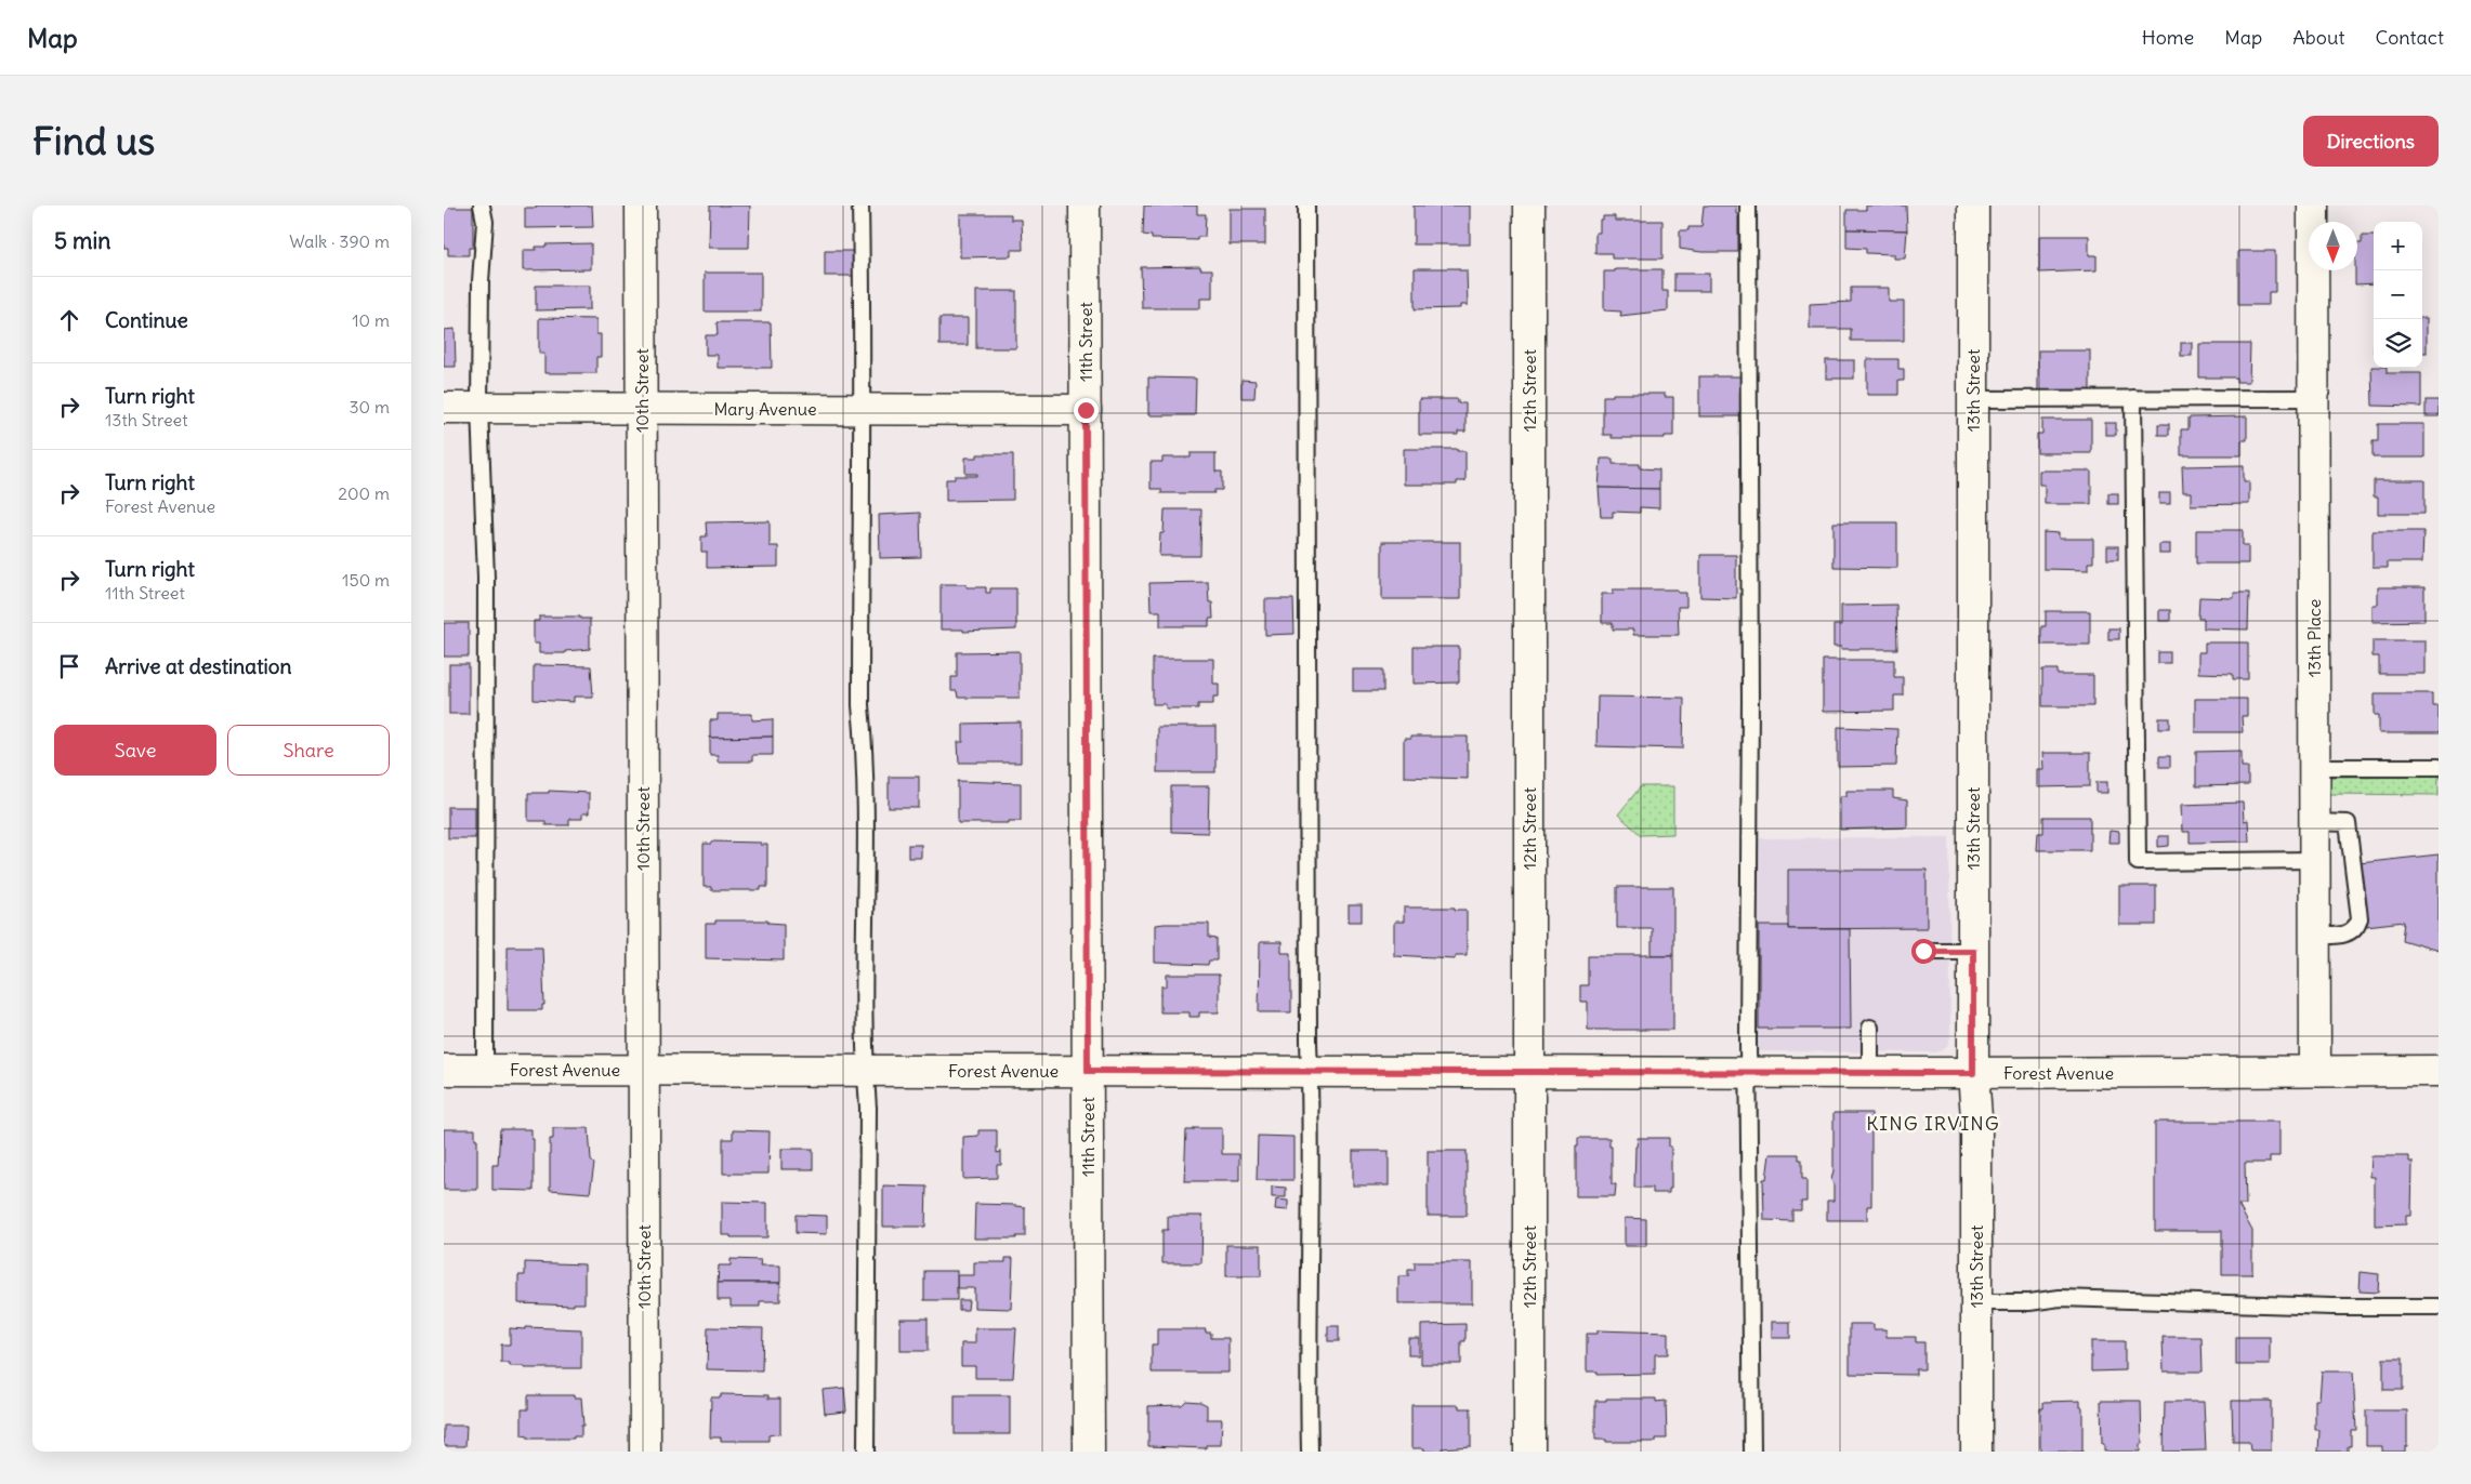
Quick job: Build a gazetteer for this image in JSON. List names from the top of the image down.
{
  "streets": {
    "street": [
      "11th Street",
      "10th Street",
      "12th Street",
      "13th Street",
      "Mary Avenue",
      "13th Place",
      "Forest Avenue"
    ]
  },
  "crossings": [
    ["11th Street", "Mary Avenue"],
    ["11th Street", "Forest Avenue"],
    ["10th Street", "Mary Avenue"],
    ["10th Street", "Forest Avenue"],
    ["12th Street", "Forest Avenue"],
    ["13th Street", "Forest Avenue"],
    ["13th Place", "Forest Avenue"]
  ],
  "districts": ["KING IRVING"],
  "north": "bottom",
  "page": {
    "header": "Map",
    "nav": [
      "Home",
      "Map",
      "About",
      "Contact"
    ],
    "buttons": [
      "Directions",
      ["Save", "Share"]
    ],
    "title": "Find us",
    "heading": ["5 min", "Walk · 390 m"],
    "map_buttons": ["+", "−"],
    "list": [
      ["Continue", "10 m"],
      ["Turn right", "13th Street", "30 m"],
      ["Turn right", "Forest Avenue", "200 m"],
      ["Turn right", "11th Street", "150 m"],
      "Arrive at destination"
    ]
  }
}
